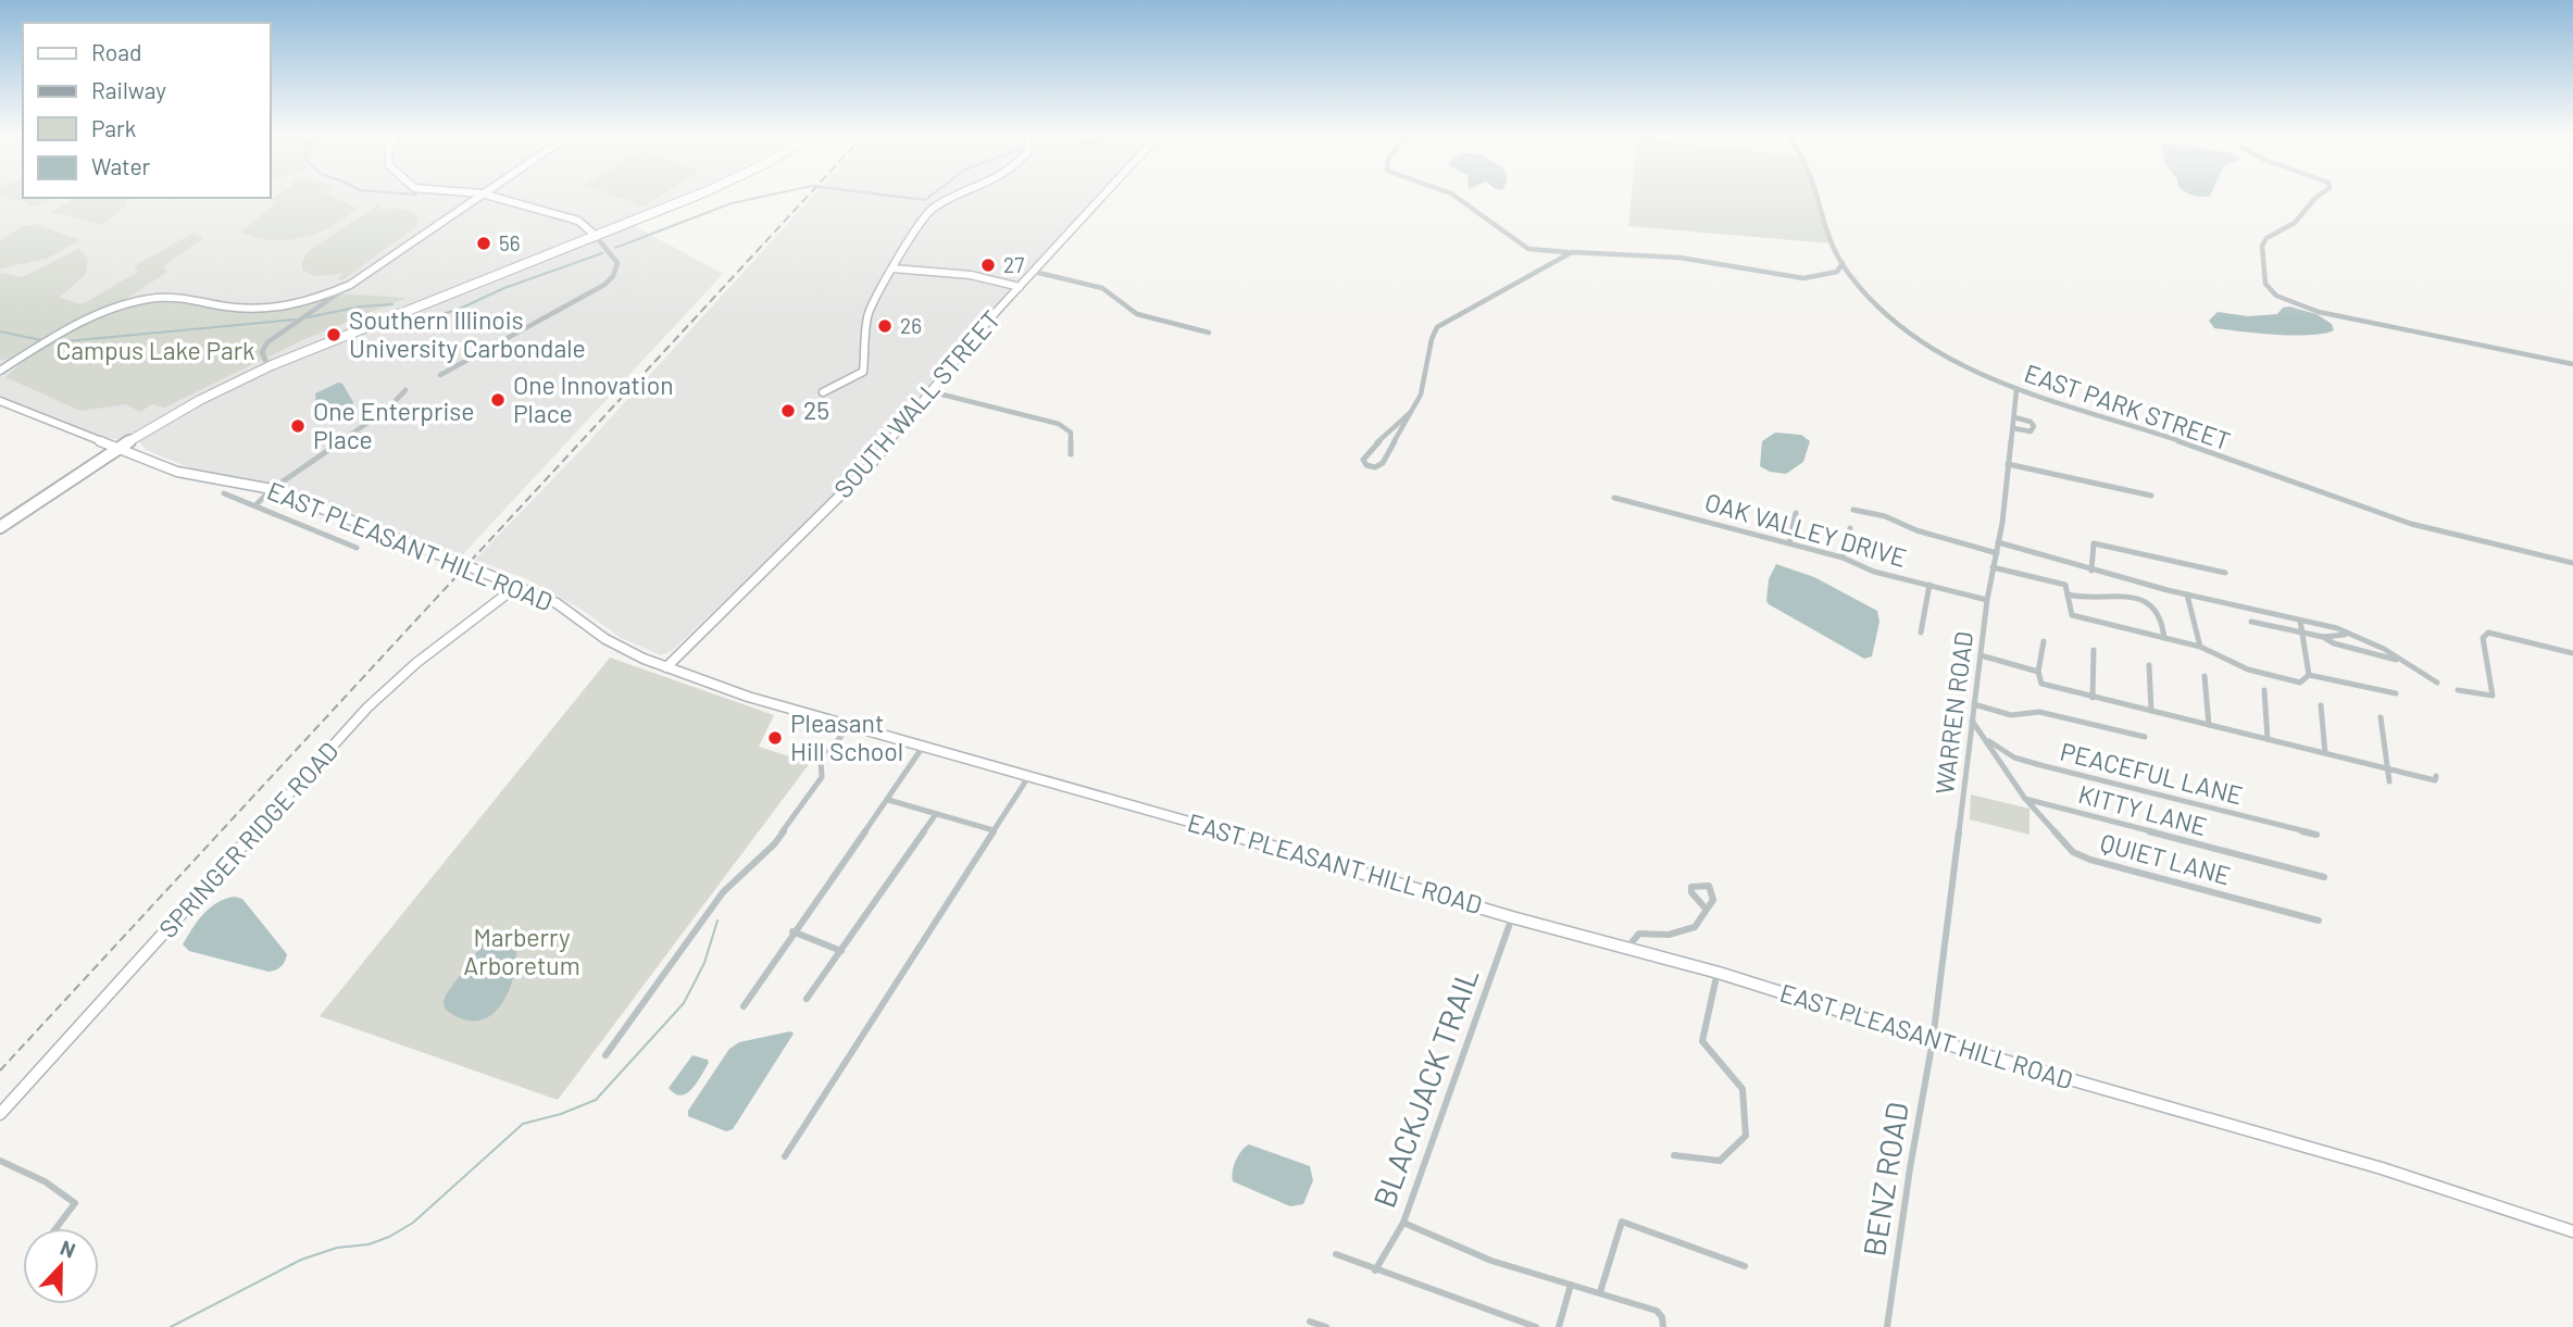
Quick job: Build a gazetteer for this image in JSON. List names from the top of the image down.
{
  "streets": {
    "street": [
      "SOUTH WALL STREET",
      "EAST PARK STREET",
      "OAK VALLEY DRIVE",
      "EAST PLEASANT HILL ROAD",
      "WARREN ROAD",
      "PEACEFUL LANE",
      "KITTY LANE",
      "SPRINGER RIDGE ROAD",
      "QUIET LANE",
      "BLACKJACK TRAIL",
      "BENZ ROAD"
    ]
  },
  "crossings": [
    ["SOUTH WALL STREET", "EAST PLEASANT HILL ROAD"],
    ["EAST PARK STREET", "WARREN ROAD"],
    ["OAK VALLEY DRIVE", "WARREN ROAD"],
    ["EAST PLEASANT HILL ROAD", "WARREN ROAD"],
    ["EAST PLEASANT HILL ROAD", "SPRINGER RIDGE ROAD"],
    ["EAST PLEASANT HILL ROAD", "BLACKJACK TRAIL"],
    ["EAST PLEASANT HILL ROAD", "BENZ ROAD"],
    ["WARREN ROAD", "BENZ ROAD"],
    ["KITTY LANE", "QUIET LANE"]
  ],
  "parks": ["Campus Lake Park", "Marberry Arboretum"],
  "places": [
    "56",
    "27",
    "26",
    "Southern Illinois University Carbondale",
    "One Innovation Place",
    "25",
    "One Enterprise Place",
    "Pleasant Hill School"
  ],
  "legend": [
    "Road",
    "Railway",
    "Park",
    "Water"
  ],
  "north": "top"
}
